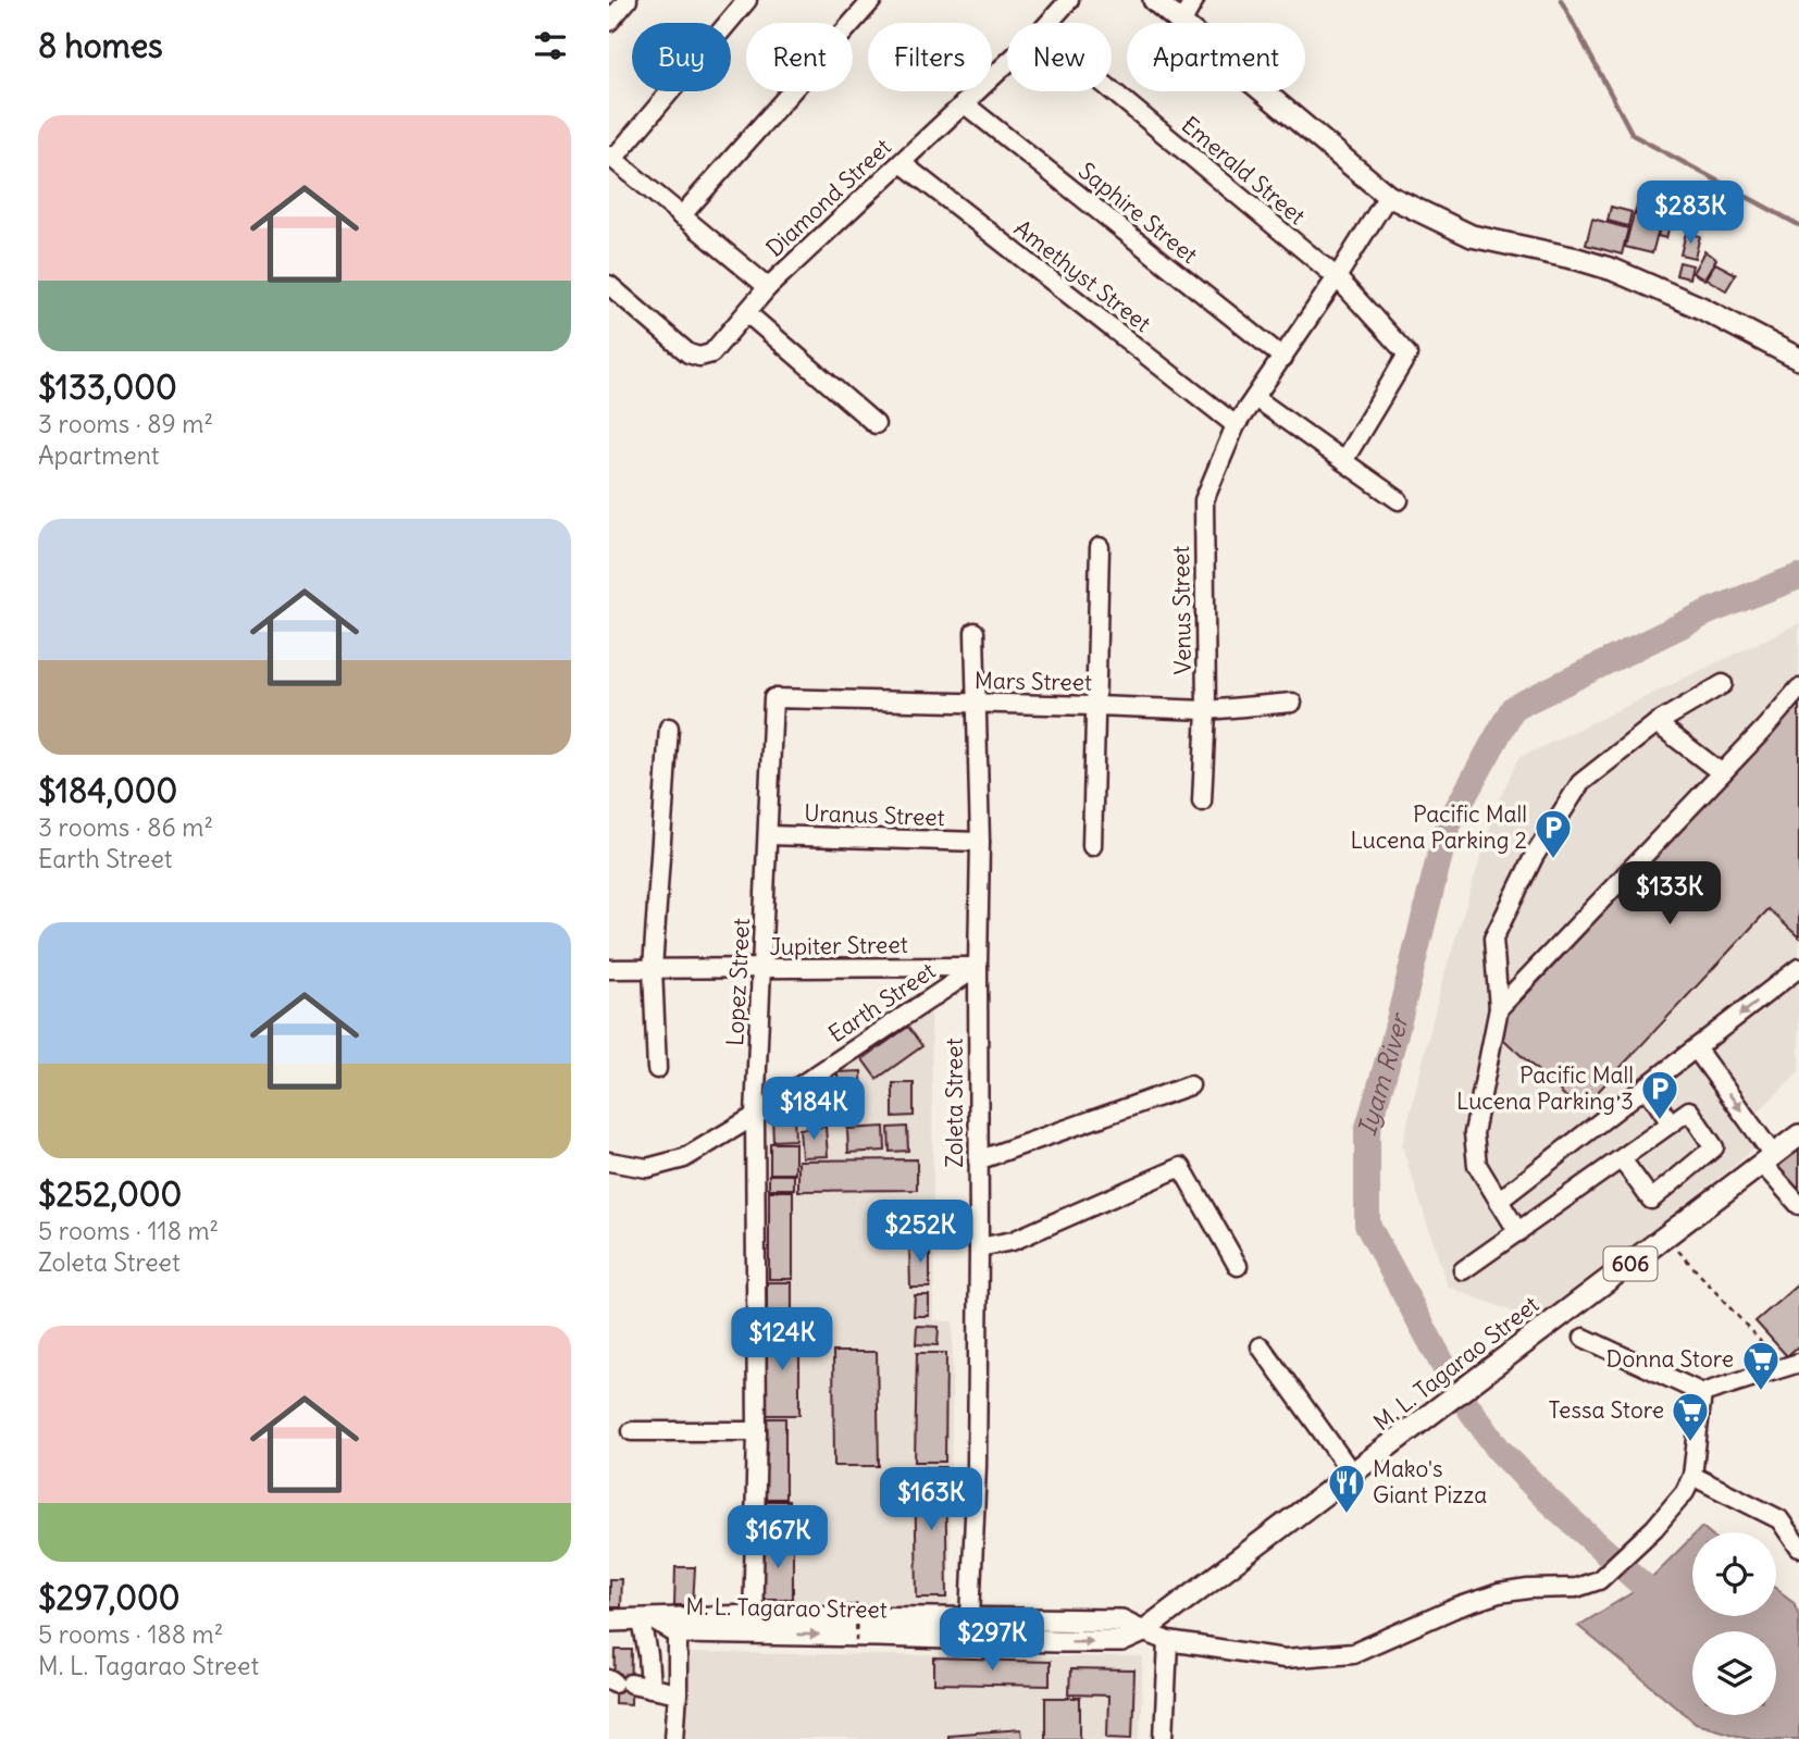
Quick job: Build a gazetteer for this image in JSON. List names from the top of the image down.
{
  "streets": {
    "main road": ["606", "M. L. Tagarao Street"],
    "street": [
      "Emerald Street",
      "Diamond Street",
      "Saphire Street",
      "Amethyst Street",
      "Venus Street",
      "Mars Street",
      "Uranus Street",
      "Jupiter Street",
      "Lopez Street",
      "Earth Street",
      "Zoleta Street"
    ]
  },
  "crossings": [
    ["Emerald Street", "Venus Street"],
    ["Diamond Street", "Saphire Street"],
    ["Diamond Street", "Amethyst Street"],
    ["Saphire Street", "Venus Street"],
    ["Amethyst Street", "Venus Street"],
    ["Venus Street", "Mars Street"],
    ["Mars Street", "Lopez Street"],
    ["Mars Street", "Zoleta Street"],
    ["Uranus Street", "Lopez Street"],
    ["Uranus Street", "Zoleta Street"],
    ["Jupiter Street", "Lopez Street"],
    ["Jupiter Street", "Earth Street"],
    ["Jupiter Street", "Zoleta Street"],
    ["Lopez Street", "Earth Street"],
    ["Lopez Street", "M. L. Tagarao Street"],
    ["Earth Street", "Zoleta Street"],
    ["Zoleta Street", "M. L. Tagarao Street"]
  ],
  "water": ["Iyam River"],
  "places": {
    "parking": ["Pacific Mall Lucena Parking 2", "Pacific Mall Lucena Parking 3"],
    "supermarket": ["Donna Store", "Tessa Store"],
    "restaurant": ["Mako's Giant Pizza"]
  },
  "page": {
    "heading": "8 homes",
    "chip": [
      "Buy",
      "Rent",
      "Filters",
      "New",
      "Apartment"
    ],
    "list": [
      {
        "name": "$133,000",
        "note": "3 rooms · 89 m² · Apartment"
      },
      {
        "name": "$184,000",
        "note": "3 rooms · 86 m² · Earth Street"
      },
      {
        "name": "$252,000",
        "note": "5 rooms · 118 m² · Zoleta Street"
      },
      {
        "name": "$297,000",
        "note": "5 rooms · 188 m² · M. L. Tagarao Street"
      }
    ],
    "price": [
      "$283K",
      "$133K",
      "$184K",
      "$252K",
      "$124K",
      "$163K",
      "$167K",
      "$297K"
    ]
  }
}
